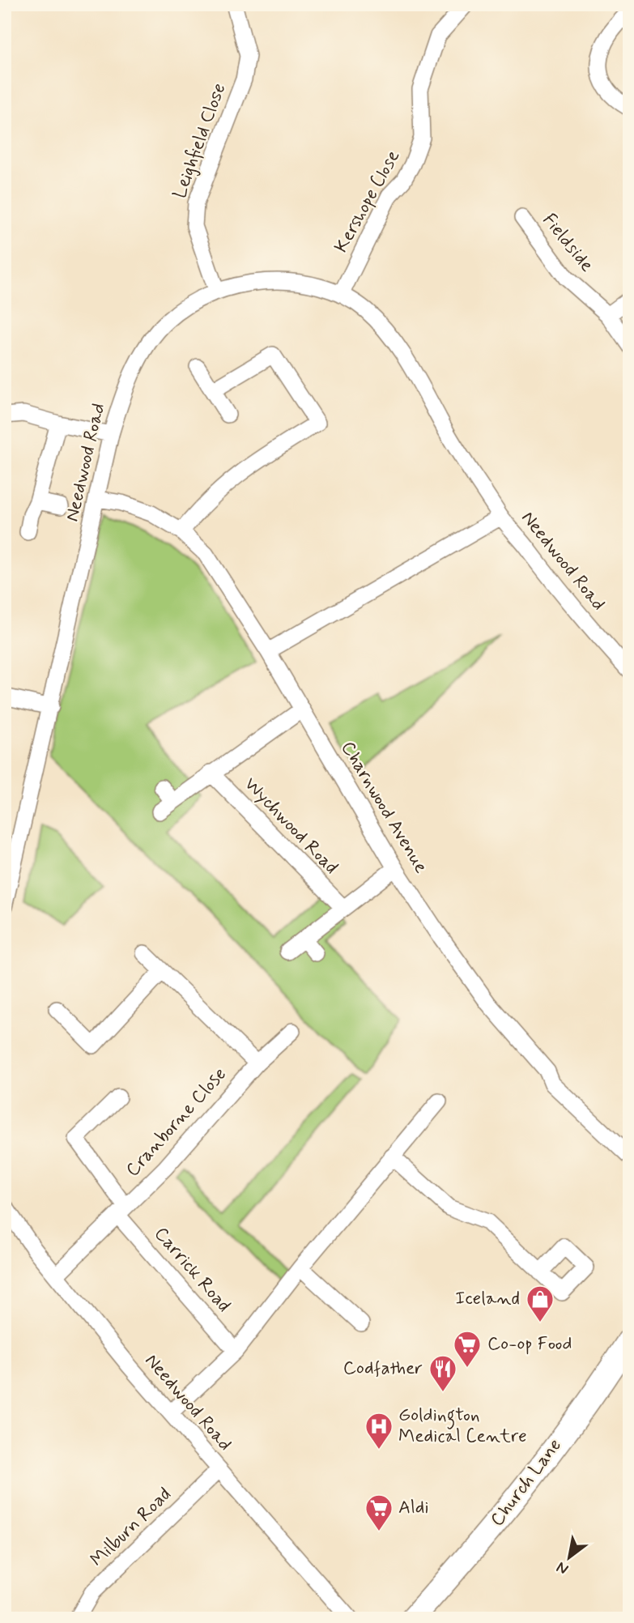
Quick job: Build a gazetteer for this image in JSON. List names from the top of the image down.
{
  "streets": {
    "street": [
      "Leighfield Close",
      "Kershope Close",
      "Fieldside",
      "Needwood Road",
      "Charnwood Avenue",
      "Wychwood Road",
      "Cranborne Close",
      "Carrick Road",
      "Church Lane",
      "Milburn Road"
    ]
  },
  "crossings": [
    ["Leighfield Close", "Needwood Road"],
    ["Kershope Close", "Needwood Road"],
    ["Needwood Road", "Charnwood Avenue"],
    ["Needwood Road", "Cranborne Close"],
    ["Needwood Road", "Milburn Road"],
    ["Charnwood Avenue", "Wychwood Road"],
    ["Cranborne Close", "Carrick Road"]
  ],
  "places": {
    "shop": ["Iceland"],
    "supermarket": ["Co-op Food", "Aldi"],
    "restaurant": ["Codfather"],
    "hospital": ["Goldington Medical Centre"]
  },
  "north": "bottom left"
}
